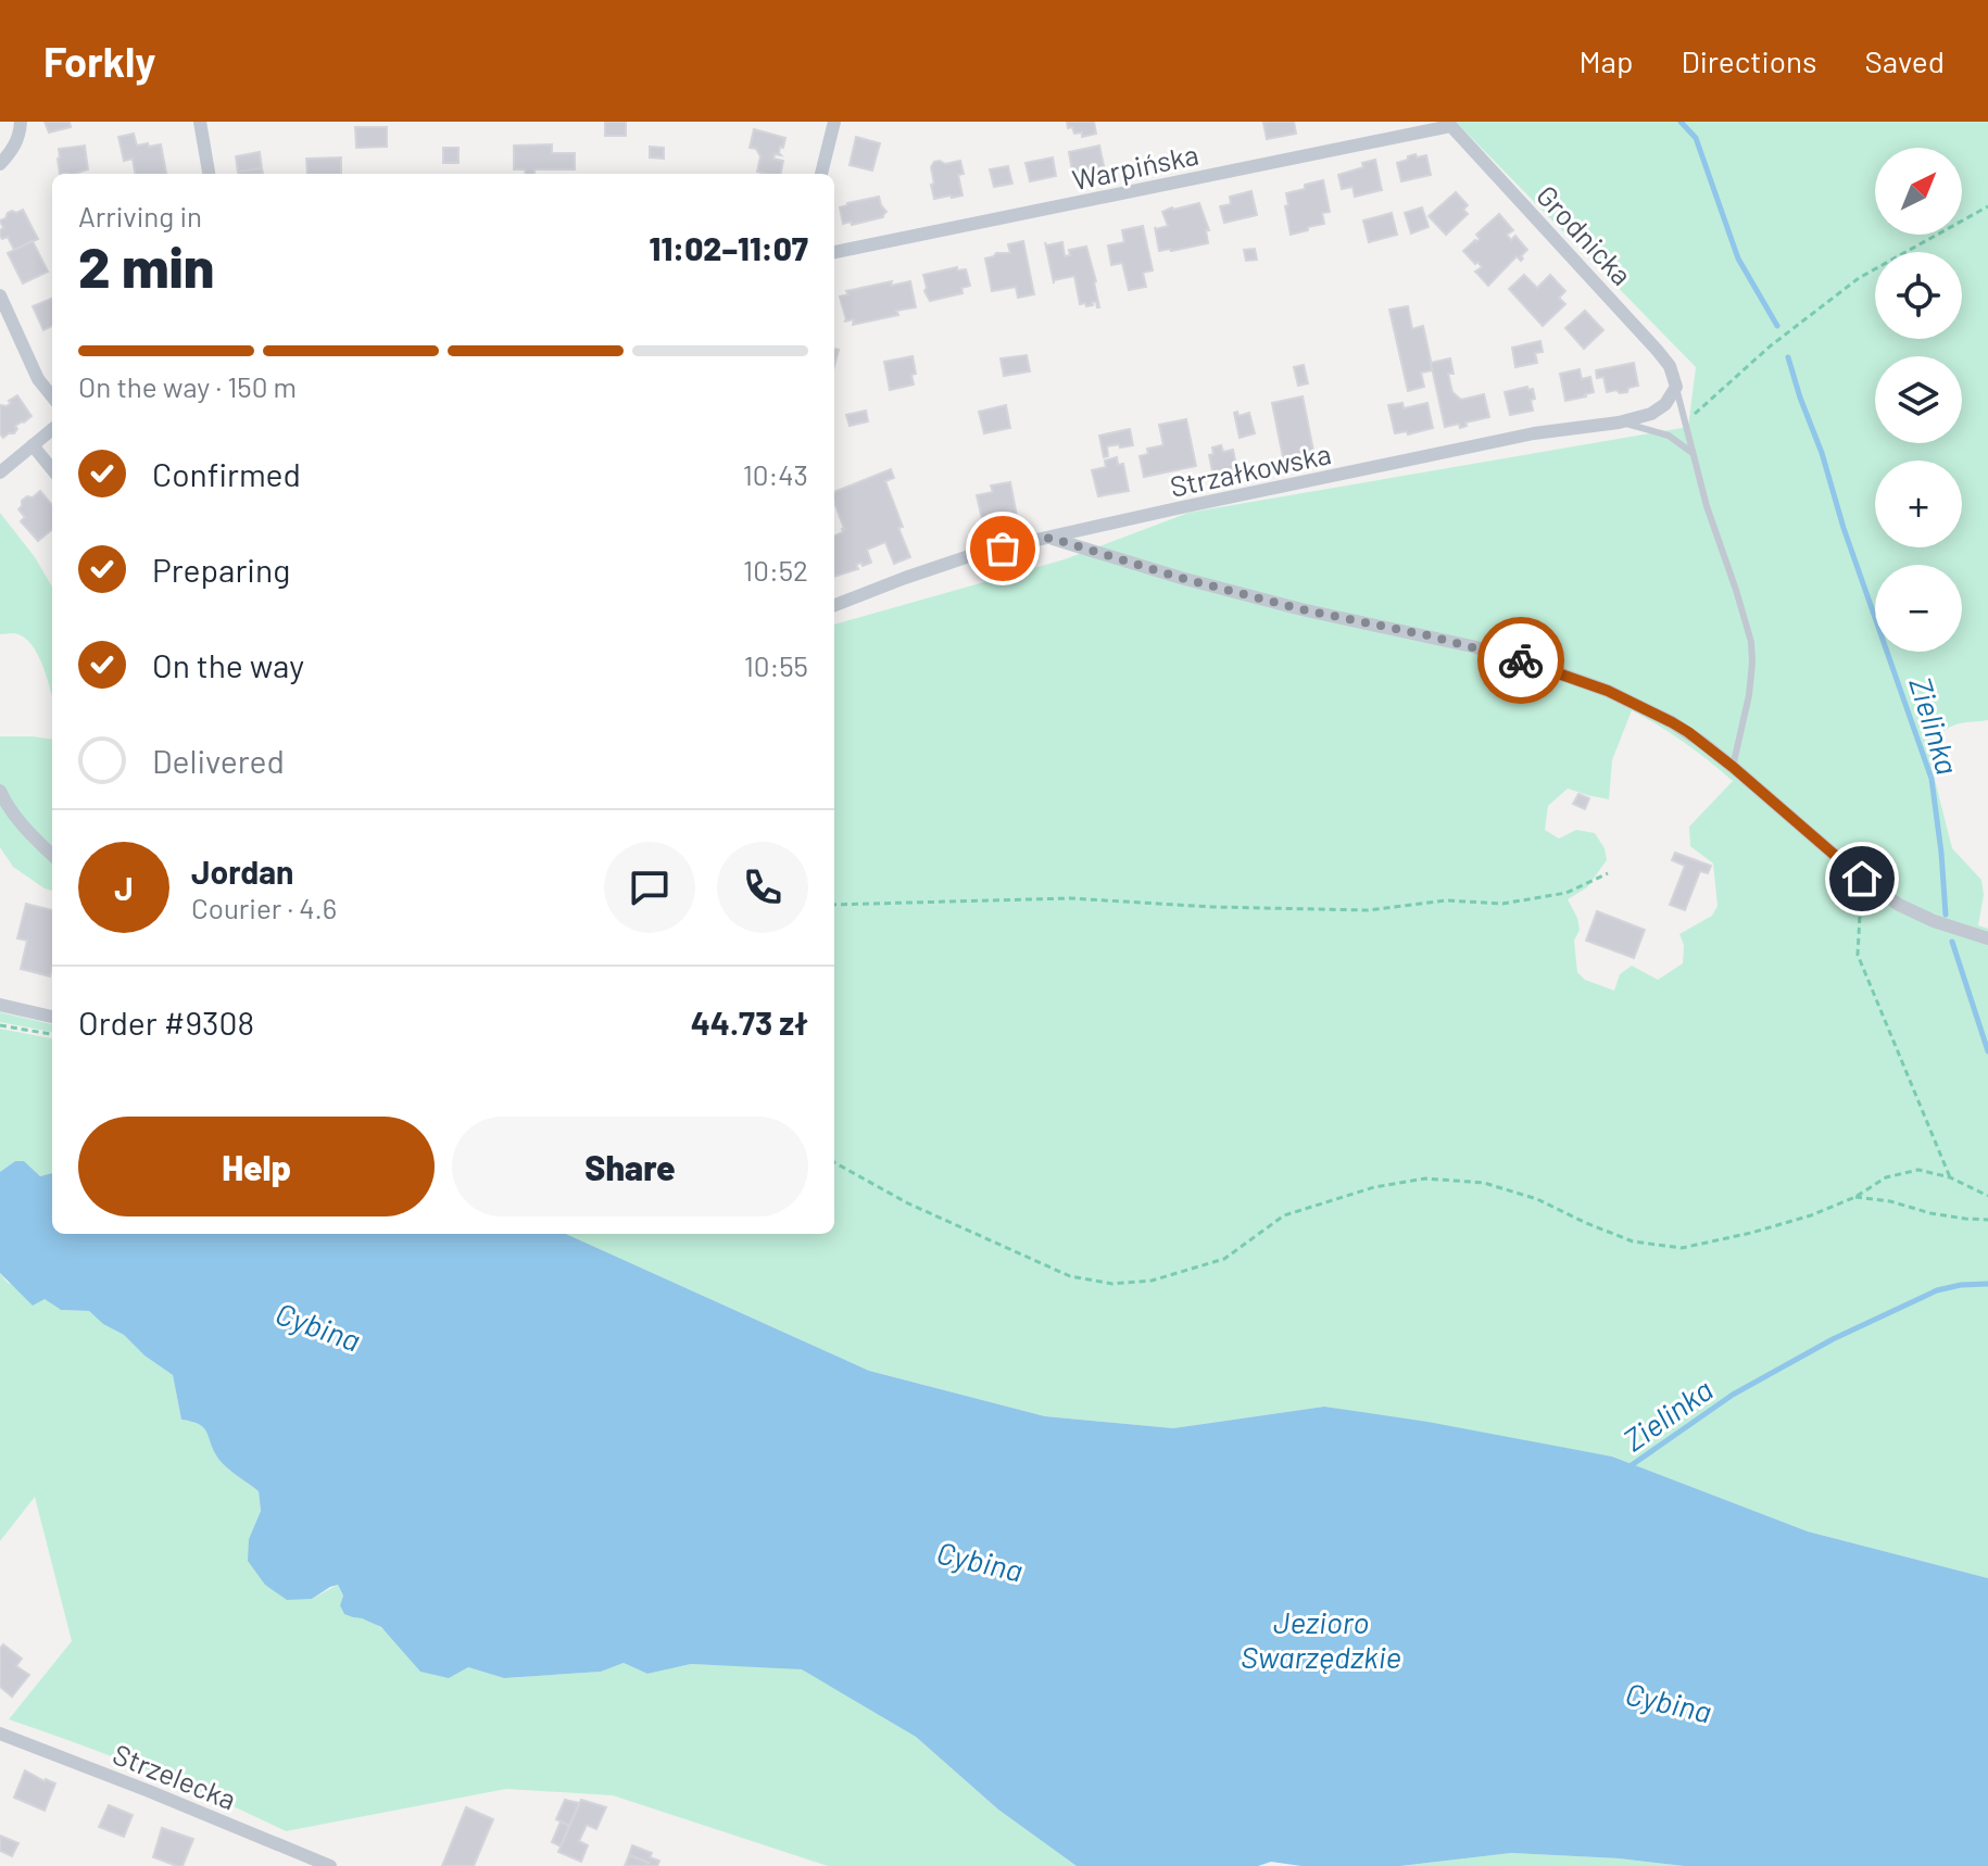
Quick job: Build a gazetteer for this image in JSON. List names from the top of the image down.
{
  "streets": {
    "street": [
      "Warpińska",
      "Grodnicka",
      "Strzałkowska",
      "Strzelecka"
    ]
  },
  "crossings": [
    ["Warpińska", "Grodnicka"],
    ["Grodnicka", "Strzałkowska"]
  ],
  "water": ["Zielinka", "Cybina", "Jezioro Swarzędzkie"],
  "north": "top right",
  "page": {
    "header": "Forkly",
    "nav": ["Map", "Directions", "Saved"],
    "map_buttons": ["+", "−"],
    "heading": ["2 min", "Arriving in", "11:02–11:07"],
    "panel": [
      "Jordan",
      "Courier · 4.6",
      "Order #9308",
      "44.73 zł"
    ],
    "bar": "On the way · 150 m",
    "list": [
      ["Confirmed", "10:43"],
      ["Preparing", "10:52"],
      ["On the way", "10:55"],
      "Delivered"
    ],
    "round": "J",
    "buttons": ["Help", "Share"]
  }
}
